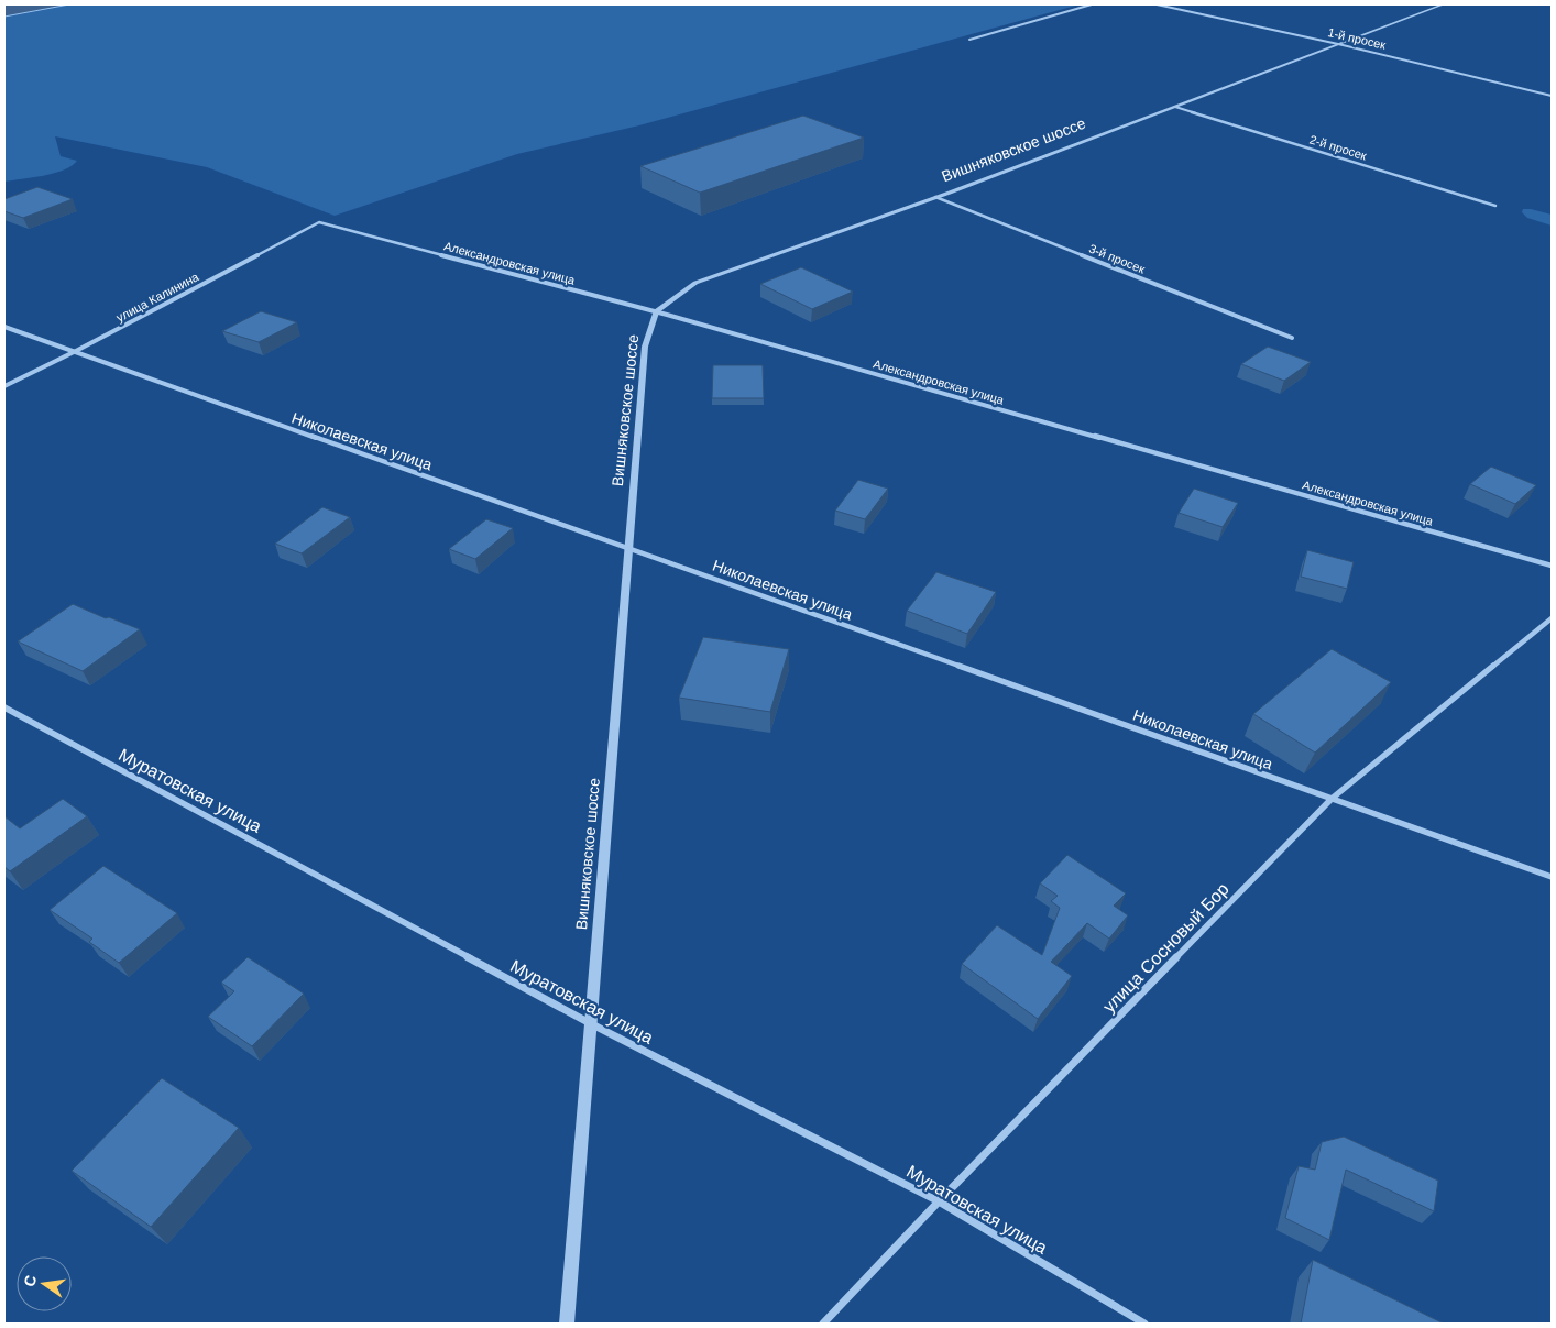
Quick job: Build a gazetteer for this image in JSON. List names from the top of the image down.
{
  "streets": {
    "street": [
      "1-й просек",
      "2-й просек",
      "Вишняковское шоссе",
      "3-й просек",
      "Александровская улица",
      "улица Калинина",
      "Николаевская улица",
      "Муратовская улица",
      "улица Сосновый Бор"
    ]
  },
  "crossings": [
    ["1-й просек", "Вишняковское шоссе"],
    ["2-й просек", "Вишняковское шоссе"],
    ["Вишняковское шоссе", "3-й просек"],
    ["Вишняковское шоссе", "Александровская улица"],
    ["Вишняковское шоссе", "Николаевская улица"],
    ["Вишняковское шоссе", "Муратовская улица"],
    ["Александровская улица", "улица Калинина"],
    ["улица Калинина", "Николаевская улица"],
    ["Николаевская улица", "улица Сосновый Бор"],
    ["Муратовская улица", "улица Сосновый Бор"]
  ],
  "north": "left"
}
